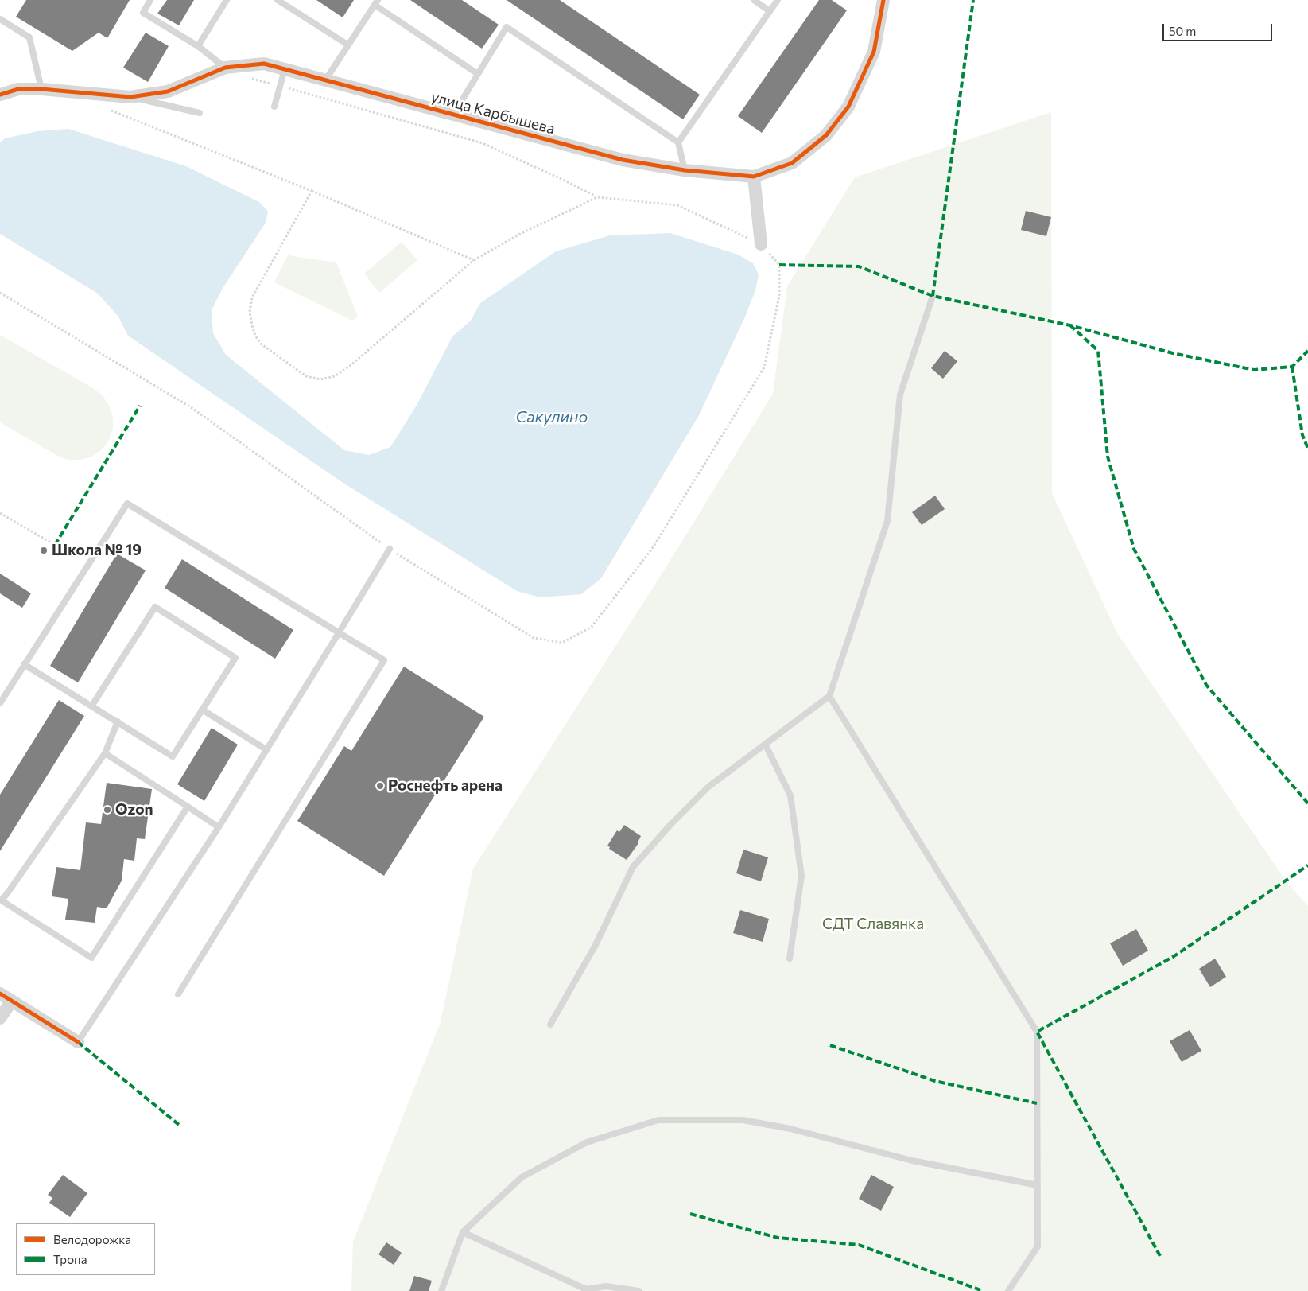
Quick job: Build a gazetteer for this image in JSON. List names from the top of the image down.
{
  "streets": {
    "street": ["улица Карбышева"]
  },
  "water": ["Сакулино"],
  "parks": ["СДТ Славянка"],
  "places": ["Школа № 19", "Роснефть арена", "Ozon"],
  "legend": ["Велодорожка", "Тропа"],
  "scale_bar": "50 m"
}
